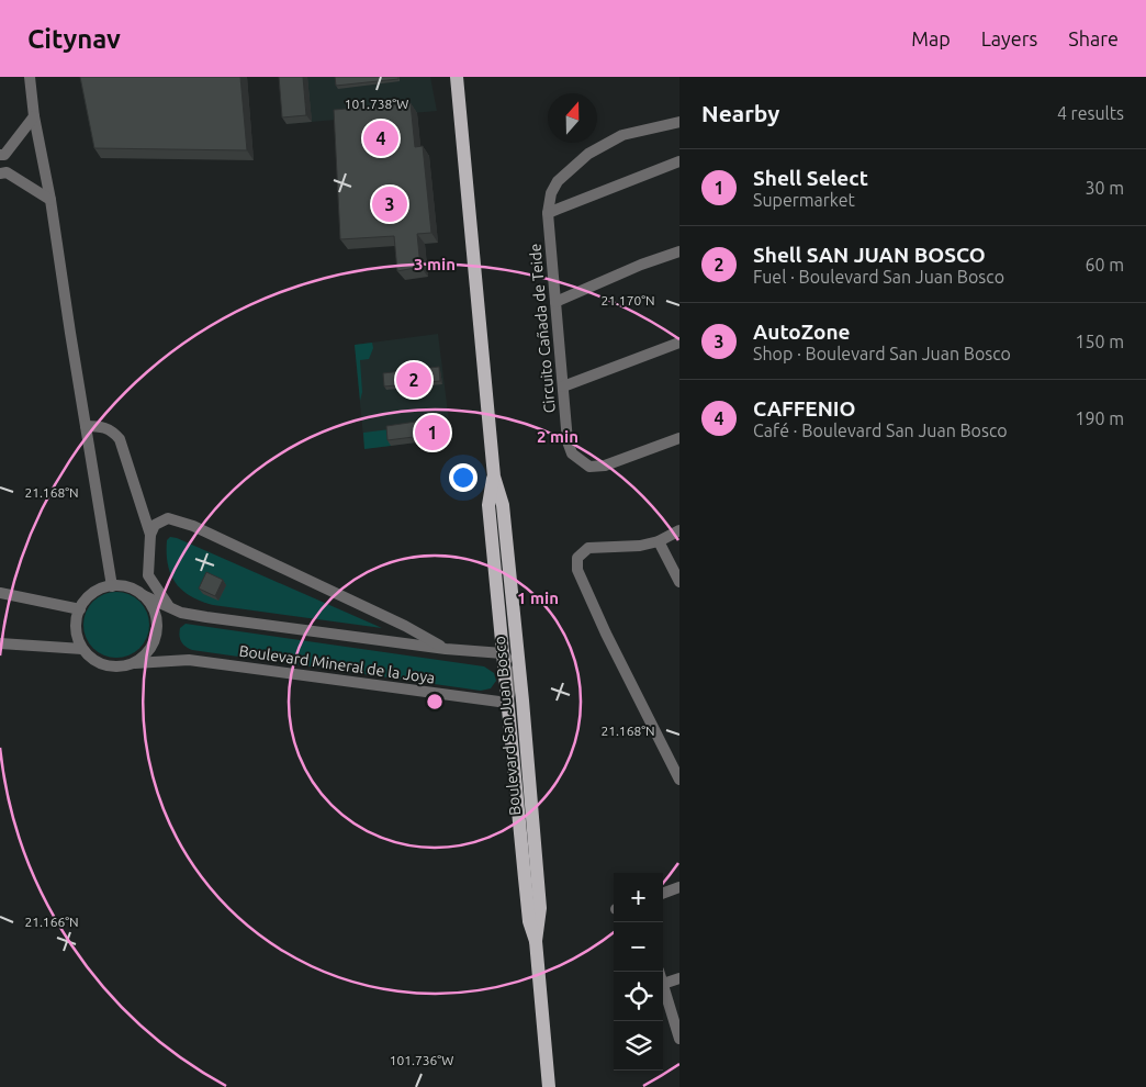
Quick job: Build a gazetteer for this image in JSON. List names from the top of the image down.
{
  "streets": {
    "main road": ["Boulevard San Juan Bosco"],
    "street": ["Circuito Cañada de Teide", "Boulevard Mineral de la Joya"]
  },
  "crossings": [
    ["Boulevard Mineral de la Joya", "Boulevard San Juan Bosco"]
  ],
  "north": "top",
  "page": {
    "header": "Citynav",
    "nav": ["Map", "Layers", "Share"],
    "heading": ["Nearby", "4 results"],
    "pins": [
      "4",
      "3",
      "2",
      "1"
    ],
    "list": [
      {
        "mark": "1",
        "name": "Shell Select",
        "note": "Supermarket",
        "value": "30 m"
      },
      {
        "mark": "2",
        "name": "Shell SAN JUAN BOSCO",
        "note": "Fuel · Boulevard San Juan Bosco",
        "value": "60 m"
      },
      {
        "mark": "3",
        "name": "AutoZone",
        "note": "Shop · Boulevard San Juan Bosco",
        "value": "150 m"
      },
      {
        "mark": "4",
        "name": "CAFFENIO",
        "note": "Café · Boulevard San Juan Bosco",
        "value": "190 m"
      }
    ],
    "map_buttons": ["+", "−"]
  },
  "coordinates": [
    "101.738°W",
    "21.170°N",
    "21.168°N",
    "21.166°N",
    "101.736°W"
  ],
  "rings": ["3 min", "2 min", "1 min"]
}
